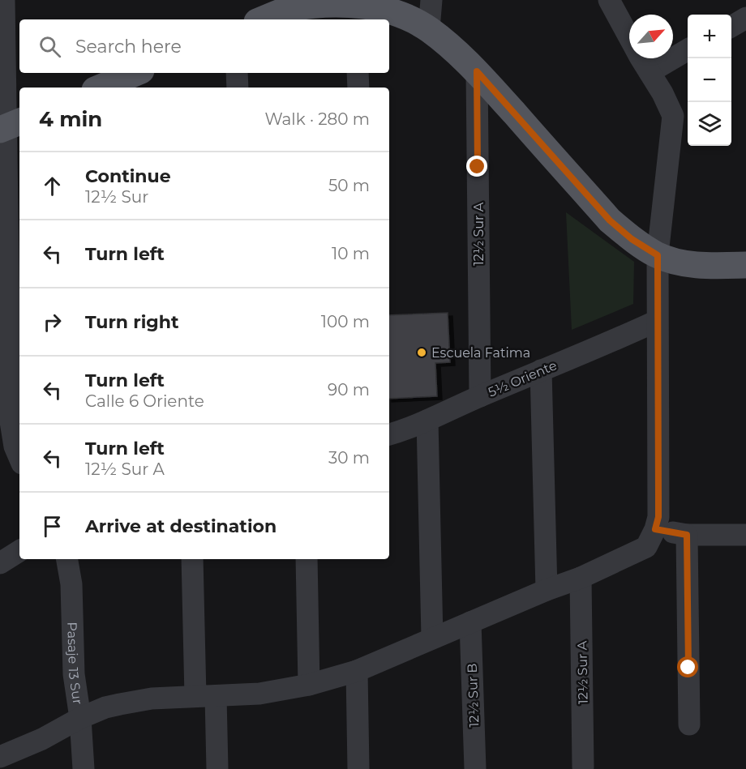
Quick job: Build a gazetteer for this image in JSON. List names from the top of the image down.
{
  "streets": {
    "street": [
      "12½ Sur A",
      "5½ Oriente",
      "Pasaje 13 Sur",
      "12½ Sur B"
    ]
  },
  "crossings": [
    ["12½ Sur A", "5½ Oriente"]
  ],
  "places": ["Escuela Fatima"],
  "north": "top right",
  "page": {
    "map_buttons": ["+", "−"],
    "search": "Search here",
    "heading": ["4 min", "Walk · 280 m"],
    "list": [
      ["Continue", "12½ Sur", "50 m"],
      ["Turn left", "10 m"],
      ["Turn right", "100 m"],
      ["Turn left", "Calle 6 Oriente", "90 m"],
      ["Turn left", "12½ Sur A", "30 m"],
      "Arrive at destination"
    ]
  }
}
